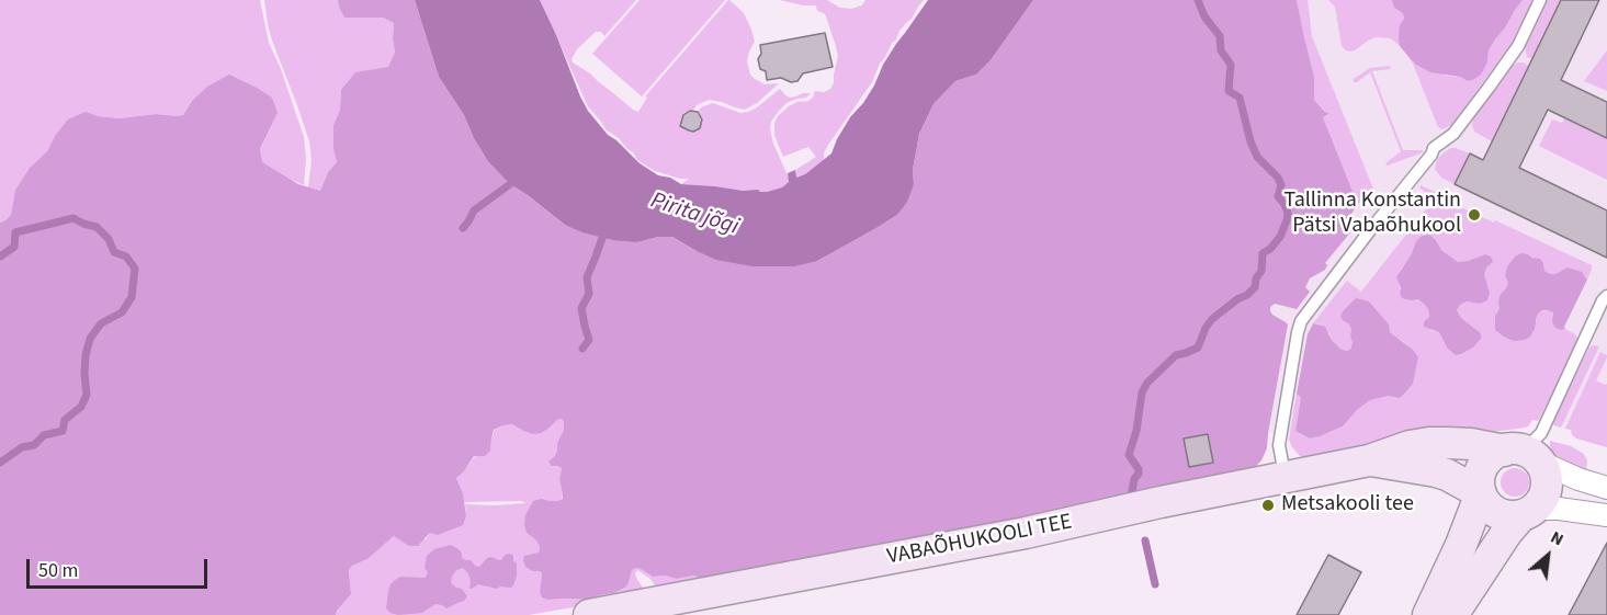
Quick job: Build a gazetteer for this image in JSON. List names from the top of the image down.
{
  "streets": {
    "street": ["VABAÕHUKOOLI TEE"]
  },
  "water": ["Pirita jõgi"],
  "places": ["Tallinna Konstantin Pätsi Vabaõhukool", "Metsakooli tee"],
  "scale_bar": "50 m",
  "north": "top right"
}
